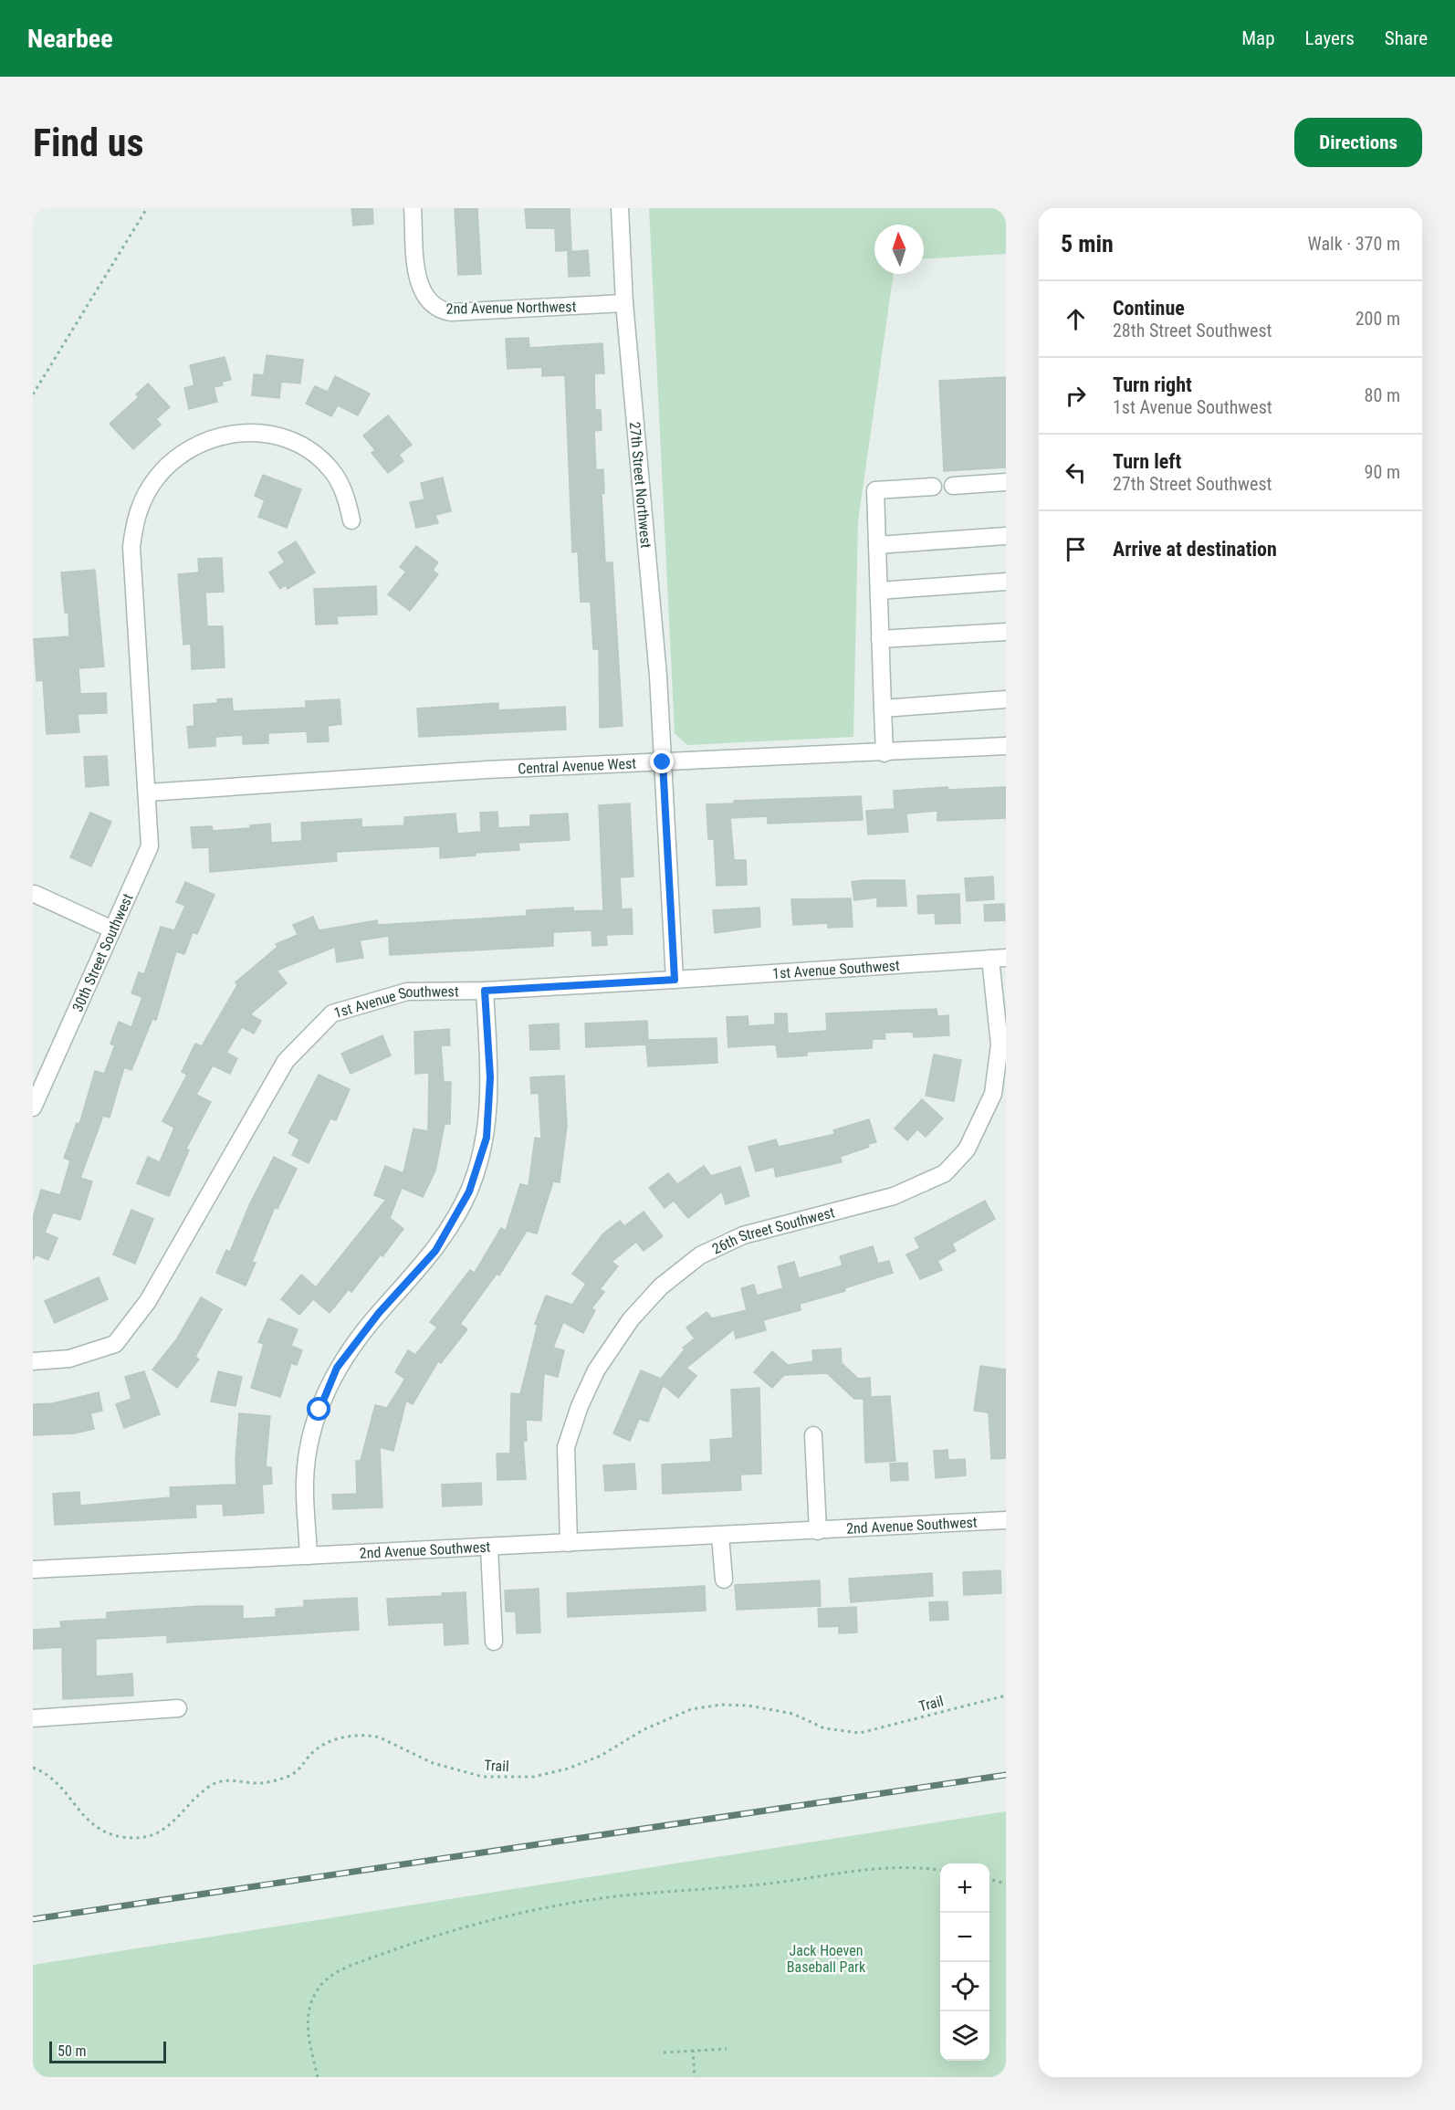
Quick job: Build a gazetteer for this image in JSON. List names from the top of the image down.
{
  "streets": {
    "street": [
      "2nd Avenue Northwest",
      "27th Street Northwest",
      "Central Avenue West",
      "30th Street Southwest",
      "1st Avenue Southwest",
      "26th Street Southwest",
      "2nd Avenue Southwest"
    ],
    "path": ["Trail"]
  },
  "crossings": [
    ["2nd Avenue Northwest", "27th Street Northwest"],
    ["27th Street Northwest", "Central Avenue West"],
    ["27th Street Northwest", "1st Avenue Southwest"],
    ["Central Avenue West", "30th Street Southwest"],
    ["1st Avenue Southwest", "26th Street Southwest"],
    ["26th Street Southwest", "2nd Avenue Southwest"]
  ],
  "parks": ["Jack Hoeven Baseball Park"],
  "scale_bar": "50 m",
  "north": "top",
  "page": {
    "header": "Nearbee",
    "nav": ["Map", "Layers", "Share"],
    "buttons": "Directions",
    "title": "Find us",
    "heading": ["5 min", "Walk · 370 m"],
    "list": [
      ["Continue", "28th Street Southwest", "200 m"],
      ["Turn right", "1st Avenue Southwest", "80 m"],
      ["Turn left", "27th Street Southwest", "90 m"],
      "Arrive at destination"
    ],
    "map_buttons": ["+", "−"],
    "scale": "50 m"
  }
}
